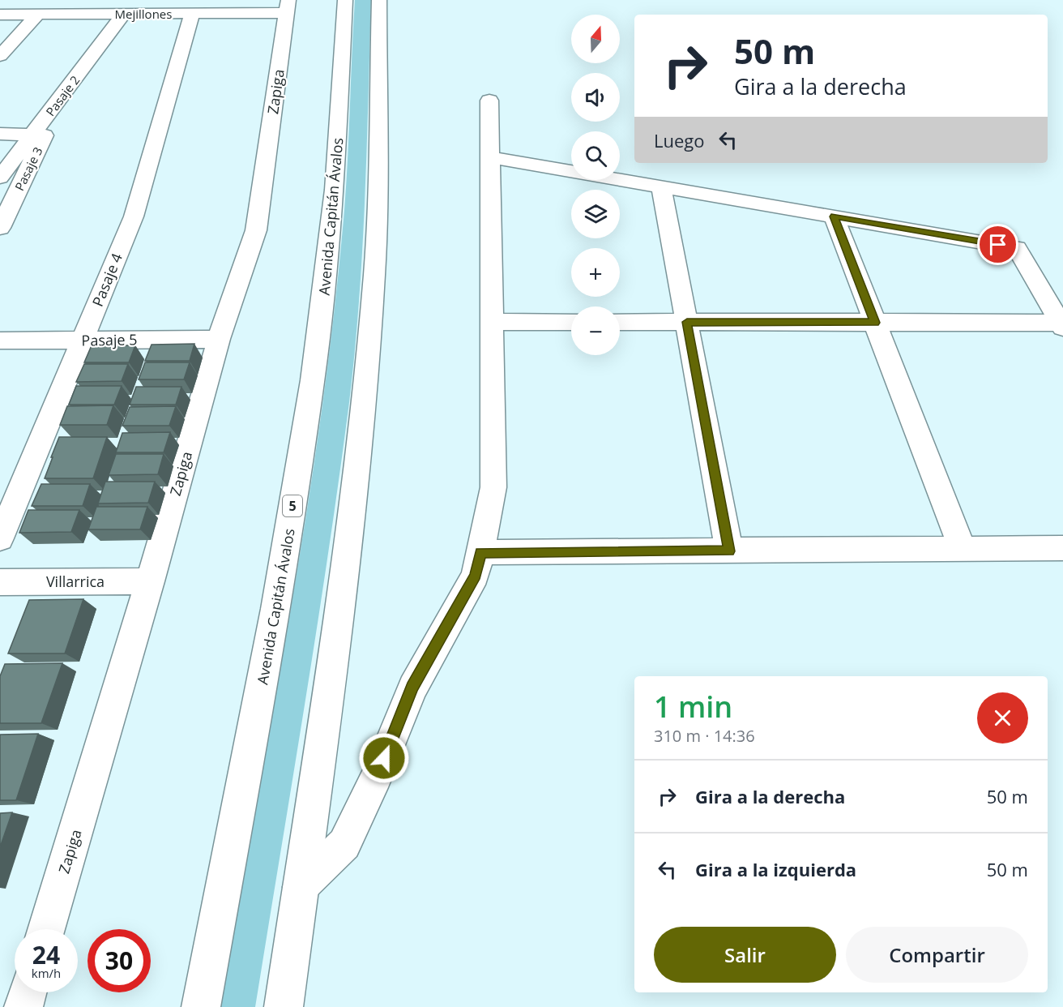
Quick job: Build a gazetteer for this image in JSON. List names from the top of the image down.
{
  "streets": {
    "main road": [
      "Mejillones",
      "Zapiga",
      "Pasaje 2",
      "Pasaje 3",
      "Avenida Capitán Ávalos",
      "Pasaje 4",
      "Pasaje 5",
      "5",
      "Villarrica"
    ]
  },
  "crossings": [
    ["Mejillones", "Zapiga"],
    ["Mejillones", "Pasaje 2"],
    ["Mejillones", "Pasaje 4"],
    ["Zapiga", "Pasaje 5"],
    ["Zapiga", "Villarrica"],
    ["Pasaje 2", "Pasaje 3"],
    ["Pasaje 4", "Pasaje 5"]
  ],
  "north": "top",
  "page": {
    "map_buttons": ["+", "−"],
    "turn": ["50 m", "Gira a la derecha"],
    "then": "Luego",
    "heading": ["1 min", "310 m · 14:36"],
    "list": [
      {
        "name": "Gira a la derecha",
        "value": "50 m"
      },
      {
        "name": "Gira a la izquierda",
        "value": "50 m"
      }
    ],
    "buttons": ["Salir", "Compartir"],
    "speed": "24 km/h",
    "limit": "30"
  }
}
